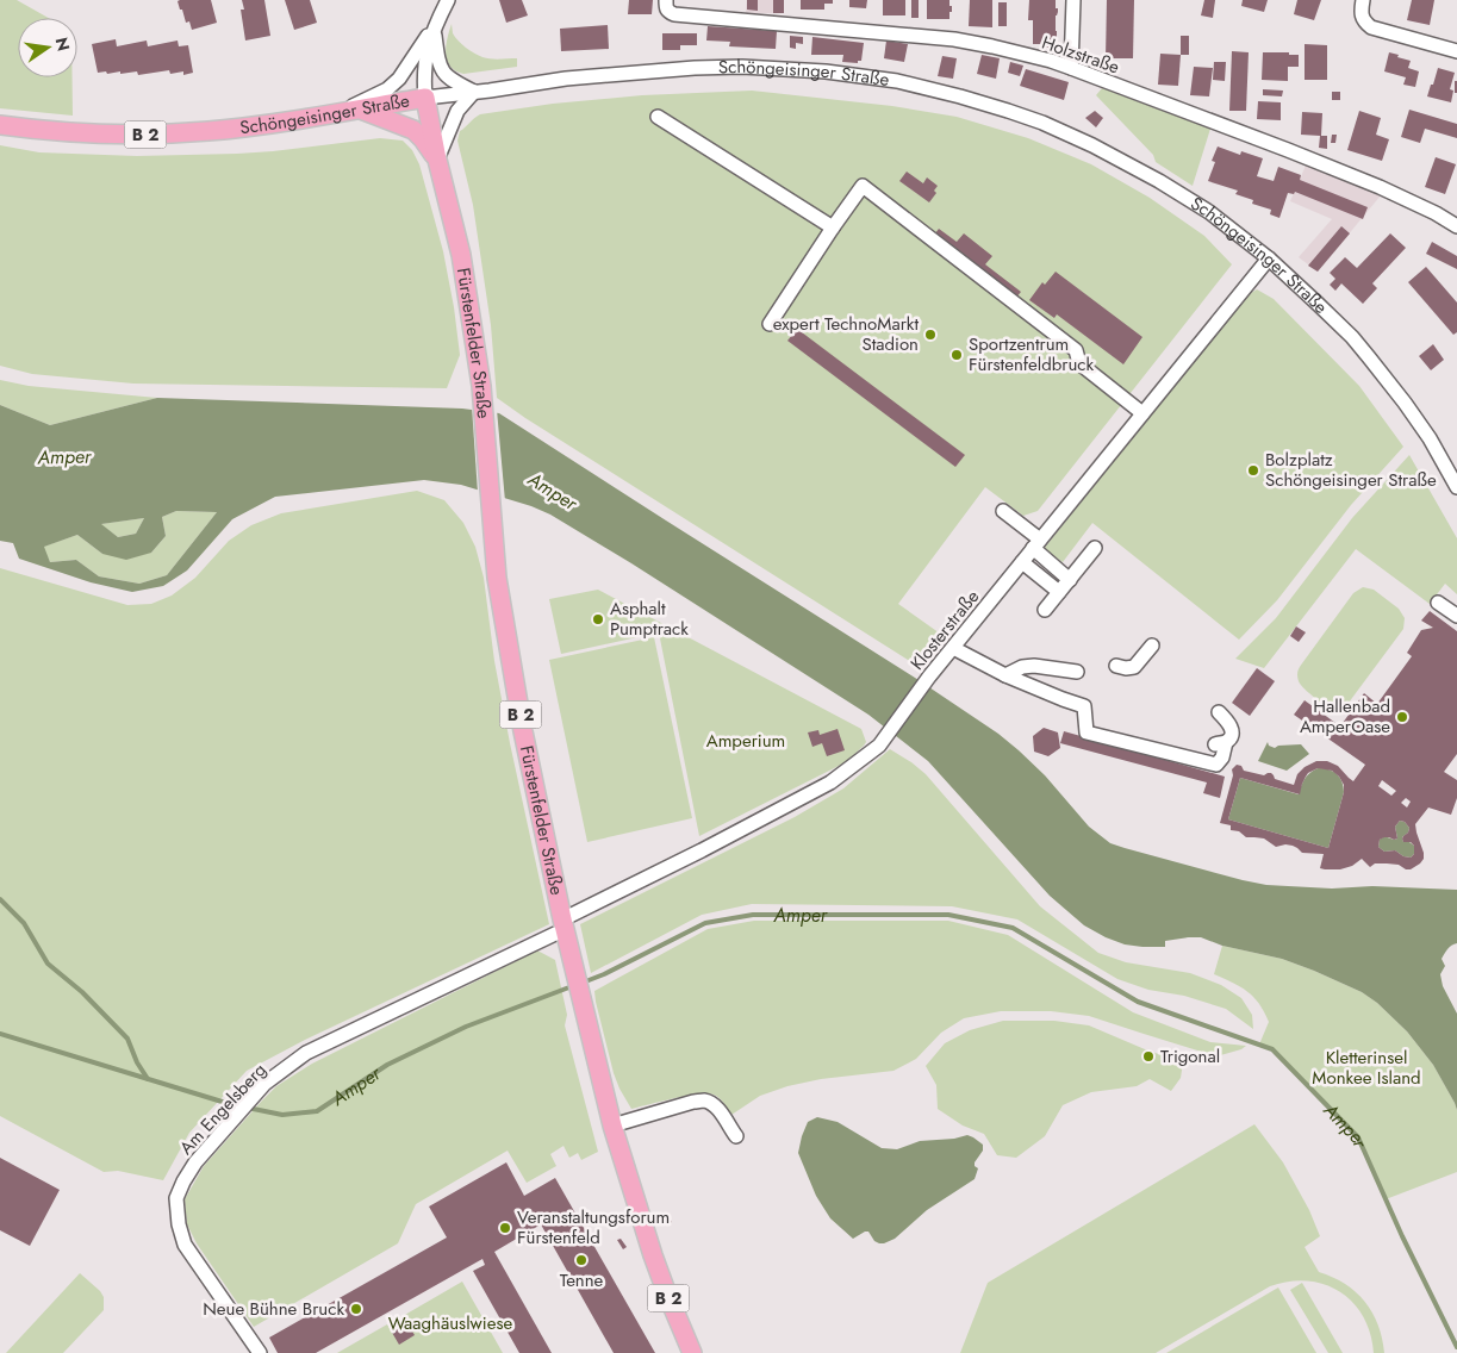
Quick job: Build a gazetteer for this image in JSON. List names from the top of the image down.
{
  "streets": {
    "main road": ["Schöngeisinger Straße", "B 2", "Fürstenfelder Straße"],
    "street": ["Holzstraße", "Klosterstraße", "Am Engelsberg"]
  },
  "crossings": [
    ["Schöngeisinger Straße", "Fürstenfelder Straße"],
    ["Schöngeisinger Straße", "Klosterstraße"],
    ["Fürstenfelder Straße", "Klosterstraße"],
    ["Fürstenfelder Straße", "Am Engelsberg"],
    ["Klosterstraße", "Am Engelsberg"]
  ],
  "water": ["Amper"],
  "parks": ["Amperium", "Kletterinsel Monkee Island", "Waaghäuslwiese"],
  "places": [
    "expert TechnoMarkt Stadion",
    "Sportzentrum Fürstenfeldbruck",
    "Bolzplatz Schöngeisinger Straße",
    "Asphalt Pumptrack",
    "Hallenbad AmperOase",
    "Trigonal",
    "Veranstaltungsforum Fürstenfeld",
    "Tenne",
    "Neue Bühne Bruck"
  ],
  "north": "right"
}
